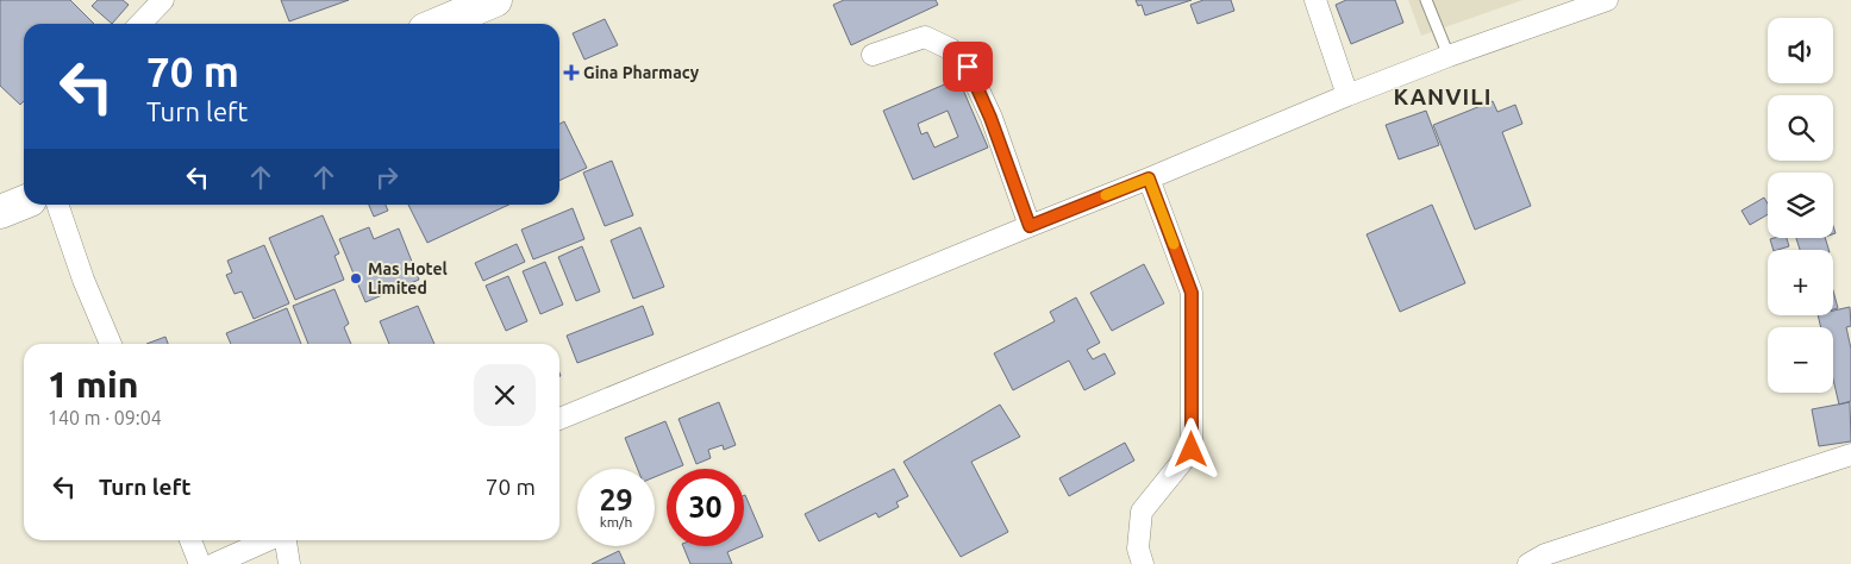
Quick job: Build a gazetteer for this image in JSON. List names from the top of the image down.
{
  "districts": ["KANVILI"],
  "places": {
    "health": ["Gina Pharmacy"],
    "other": ["Mas Hotel Limited"]
  },
  "page": {
    "map_buttons": ["+", "−"],
    "turn": ["70 m", "Turn left"],
    "heading": ["1 min", "140 m · 09:04"],
    "list": [
      {
        "name": "Turn left",
        "value": "70 m"
      }
    ],
    "speed": "29 km/h",
    "limit": "30"
  }
}
